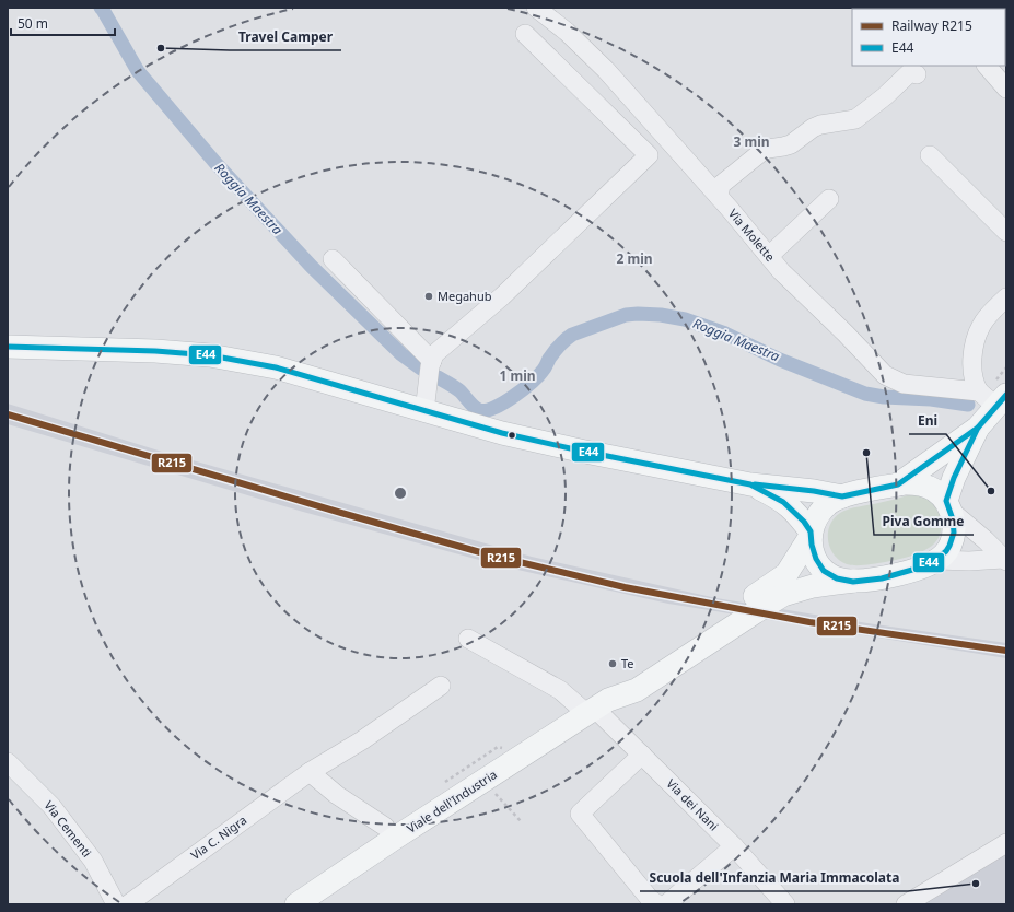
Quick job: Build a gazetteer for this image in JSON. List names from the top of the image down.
{
  "streets": {
    "main road": ["Viale dell'Industria"],
    "street": [
      "Via Molette",
      "Via dei Nani",
      "Via Cementi",
      "Via C. Nigra"
    ]
  },
  "crossings": [
    ["Viale dell'Industria", "Via dei Nani"],
    ["Via Cementi", "Via C. Nigra"]
  ],
  "water": ["Roggia Maestra"],
  "places": [
    "Travel Camper",
    "Megahub",
    "Piva Gomme",
    "Eni",
    "Te",
    "Scuola dell'Infanzia Maria Immacolata"
  ],
  "lines": ["transit line E44", "rail line R215"],
  "legend": ["Railway R215", "E44"],
  "scale_bar": "50 m",
  "rings": ["3 min", "2 min", "1 min"]
}
